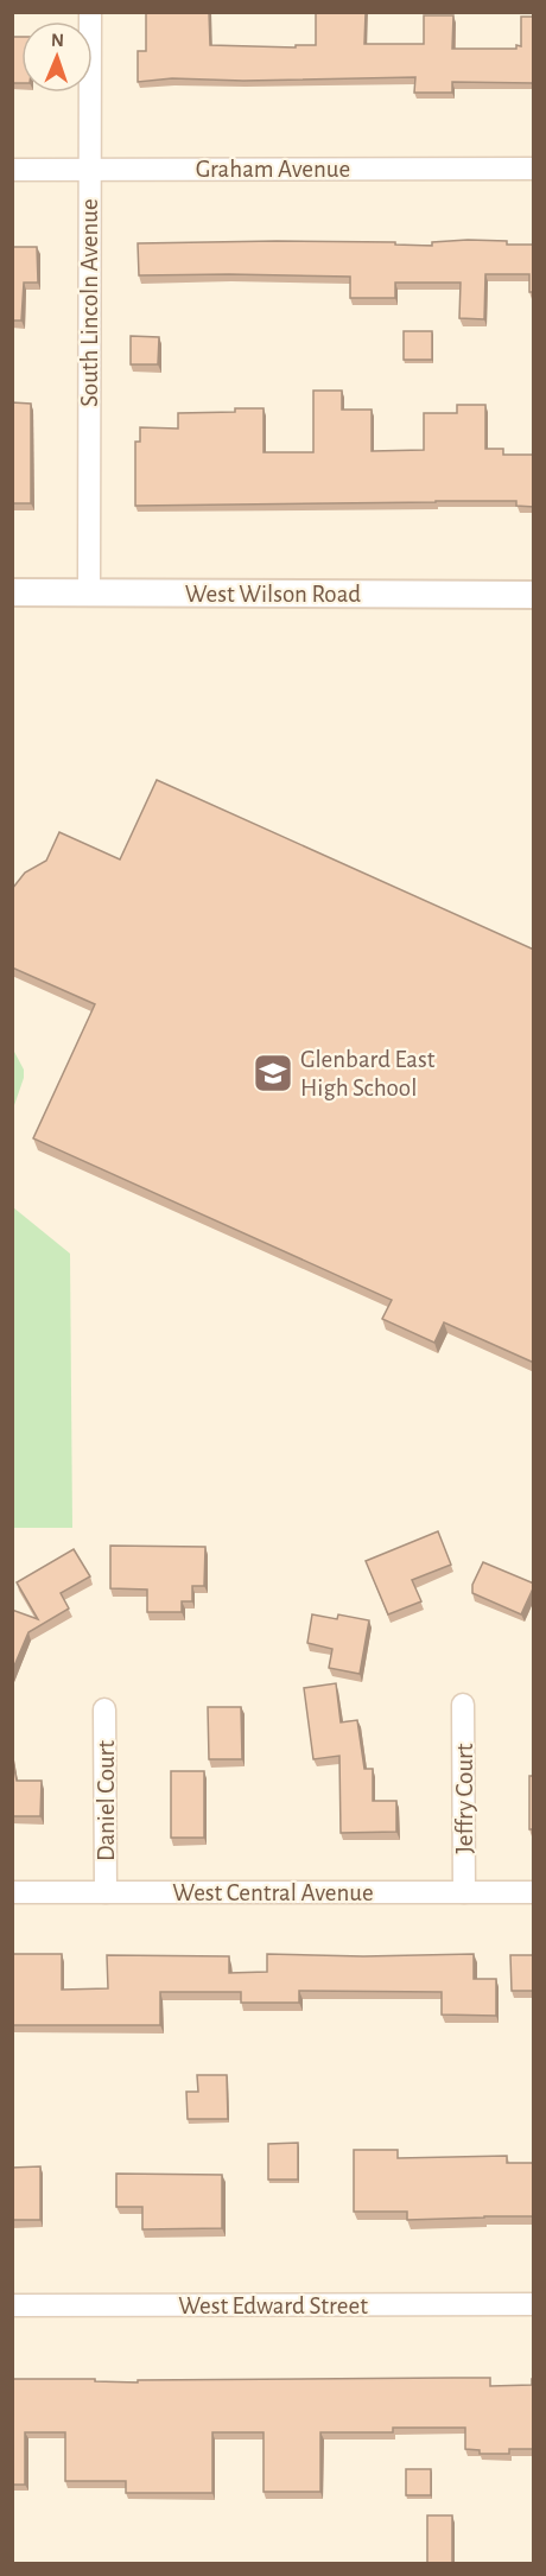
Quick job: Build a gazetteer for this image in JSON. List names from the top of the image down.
{
  "streets": {
    "street": [
      "Graham Avenue",
      "South Lincoln Avenue",
      "West Wilson Road",
      "Jeffry Court",
      "Daniel Court",
      "West Central Avenue",
      "West Edward Street"
    ]
  },
  "crossings": [
    ["Graham Avenue", "South Lincoln Avenue"],
    ["South Lincoln Avenue", "West Wilson Road"],
    ["Jeffry Court", "West Central Avenue"],
    ["Daniel Court", "West Central Avenue"]
  ],
  "places": {
    "school or university": ["Glenbard East High School"]
  },
  "north": "top"
}
